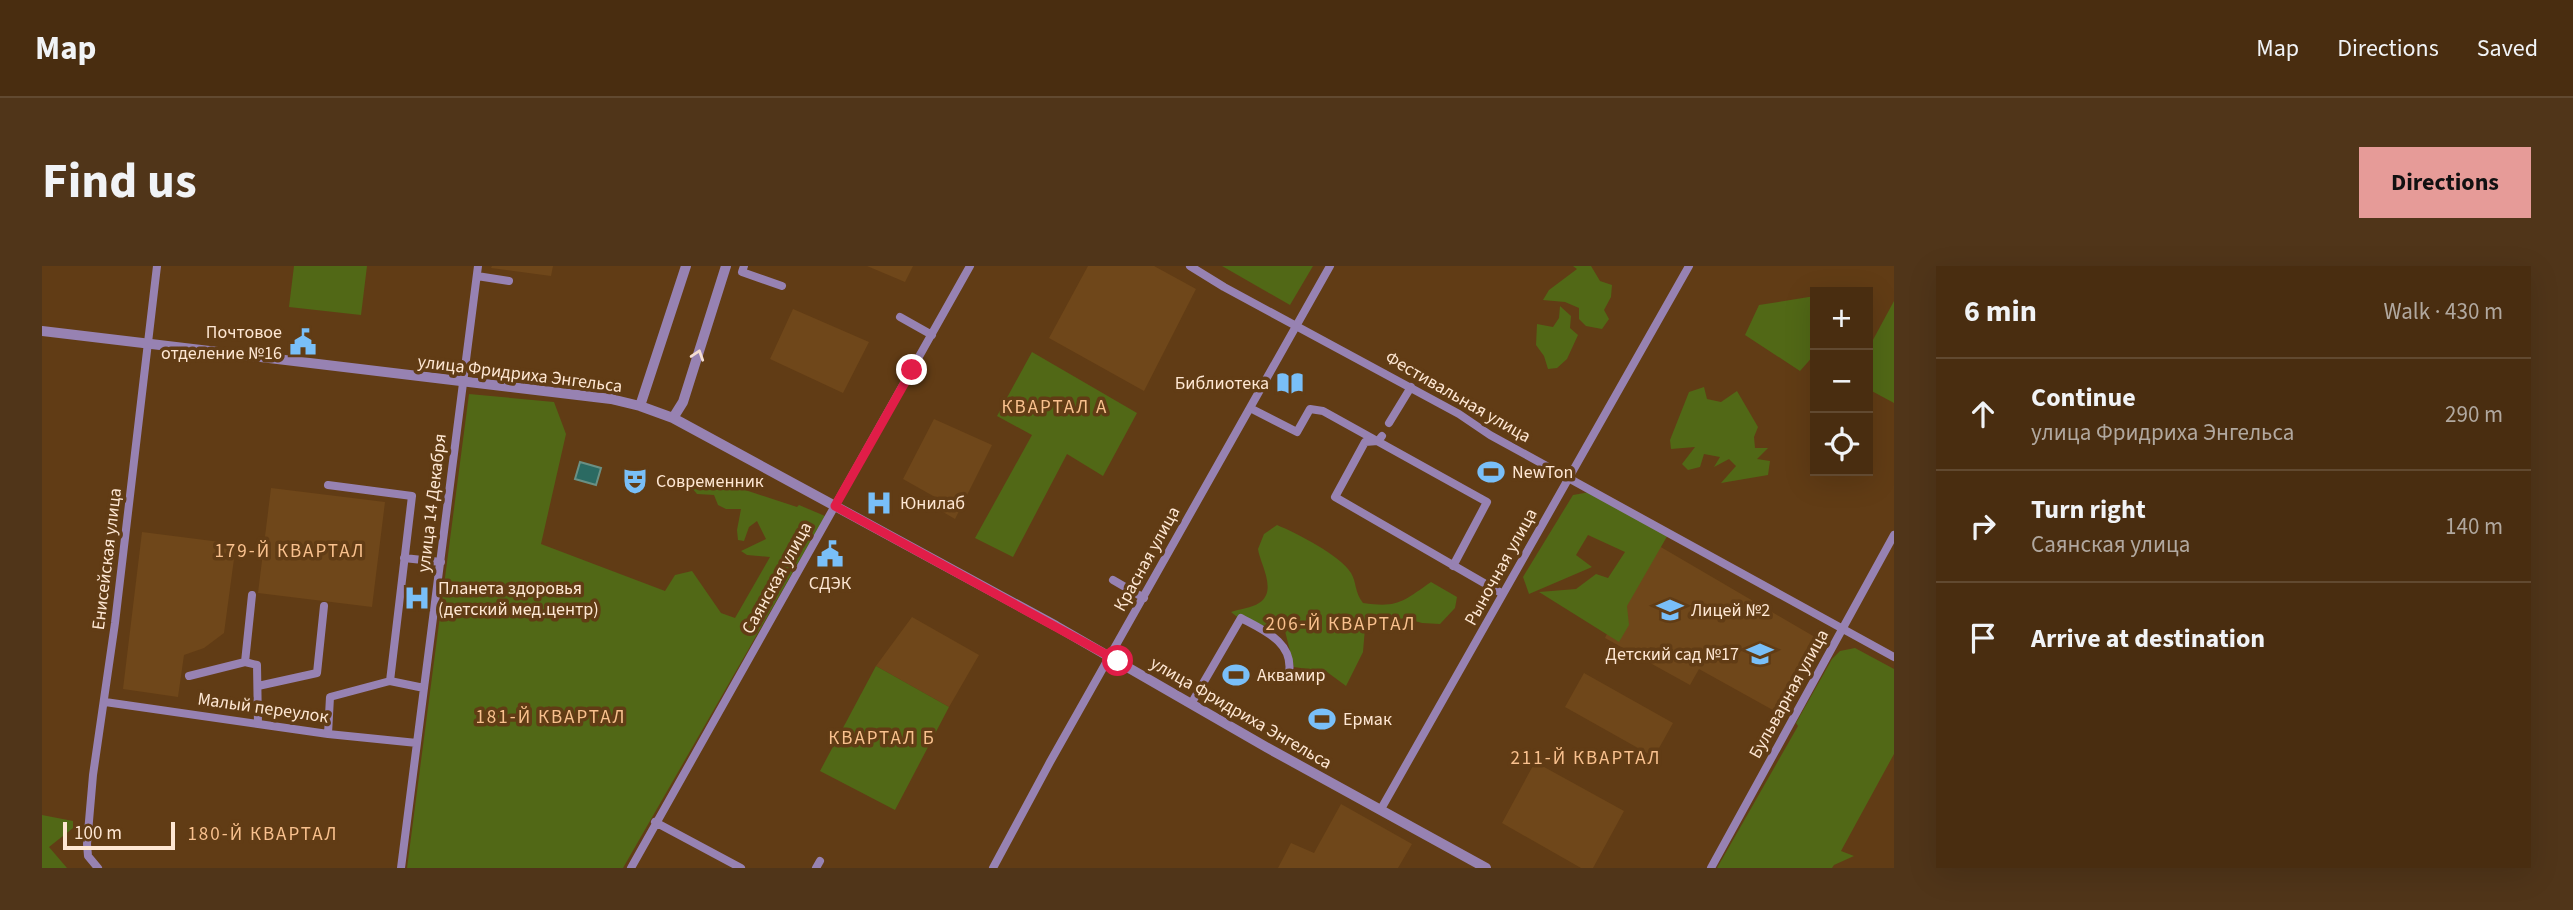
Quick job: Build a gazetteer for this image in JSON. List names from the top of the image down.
{
  "streets": {
    "street": [
      "улица Фридриха Энгельса",
      "Фестивальная улица",
      "улица 14 Декабря",
      "Енисейская улица",
      "Красная улица",
      "Рыночная улица",
      "Саянская улица",
      "Бульварная улица",
      "Малый переулок"
    ]
  },
  "crossings": [
    ["улица Фридриха Энгельса", "улица 14 Декабря"],
    ["улица Фридриха Энгельса", "Енисейская улица"],
    ["улица Фридриха Энгельса", "Красная улица"],
    ["улица Фридриха Энгельса", "Рыночная улица"],
    ["улица Фридриха Энгельса", "Саянская улица"],
    ["Фестивальная улица", "Красная улица"],
    ["Фестивальная улица", "Рыночная улица"],
    ["Фестивальная улица", "Бульварная улица"],
    ["улица 14 Декабря", "Малый переулок"],
    ["Енисейская улица", "Малый переулок"]
  ],
  "districts": [
    "КВАРТАЛ А",
    "179-Й КВАРТАЛ",
    "206-Й КВАРТАЛ",
    "181-Й КВАРТАЛ",
    "КВАРТАЛ Б",
    "211-Й КВАРТАЛ",
    "180-Й КВАРТАЛ"
  ],
  "places": {
    "public building": ["Почтовое отделение №16", "СДЭК"],
    "library": ["Библиотека"],
    "sports": ["NewTon", "Аквамир", "Ермак"],
    "theatre": ["Современник"],
    "hospital": ["Юнилаб", "Планета здоровья (детский мед.центр)"],
    "school or university": ["Лицей №2", "Детский сад №17"]
  },
  "scale_bar": "100 m",
  "page": {
    "header": "Map",
    "nav": ["Map", "Directions", "Saved"],
    "title": "Find us",
    "buttons": "Directions",
    "heading": ["6 min", "Walk · 430 m"],
    "map_buttons": ["+", "−"],
    "list": [
      ["Continue", "улица Фридриха Энгельса", "290 m"],
      ["Turn right", "Саянская улица", "140 m"],
      "Arrive at destination"
    ],
    "scale": "100 m"
  }
}
